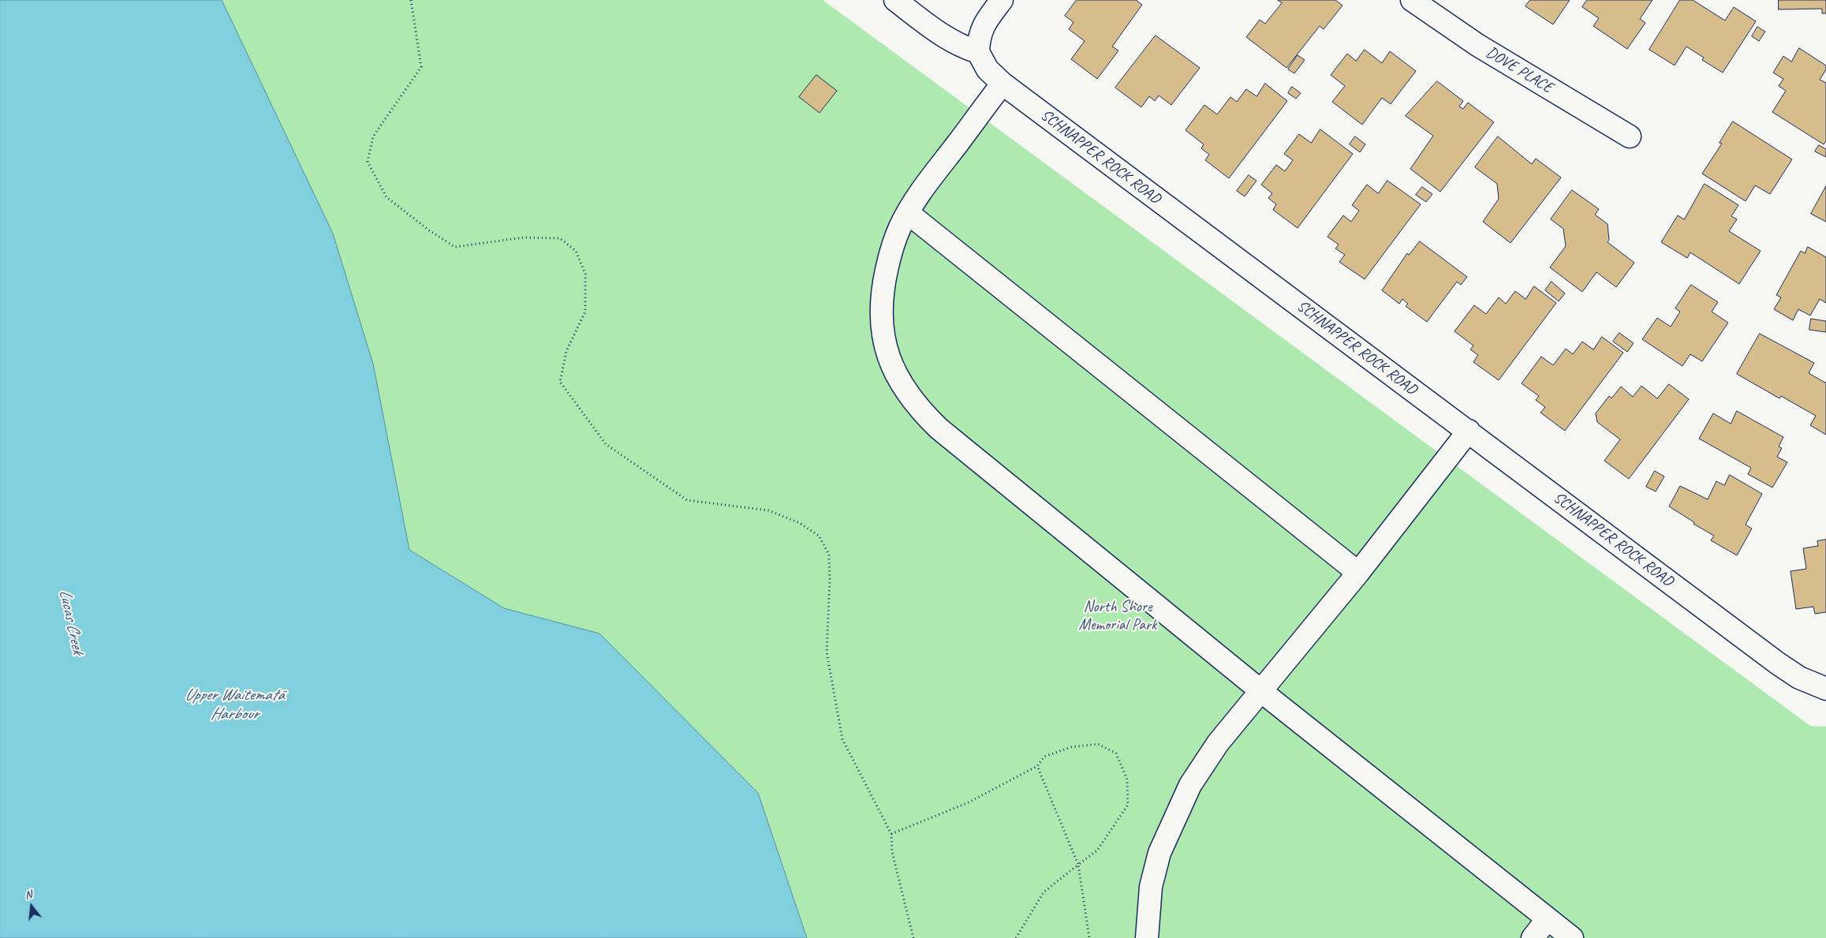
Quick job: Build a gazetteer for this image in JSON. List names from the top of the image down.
{
  "streets": {
    "street": ["DOVE PLACE", "SCHNAPPER ROCK ROAD"]
  },
  "water": ["Lucas Creek", "Upper Waitematā Harbour"],
  "parks": ["North Shore Memorial Park"],
  "north": "top"
}
